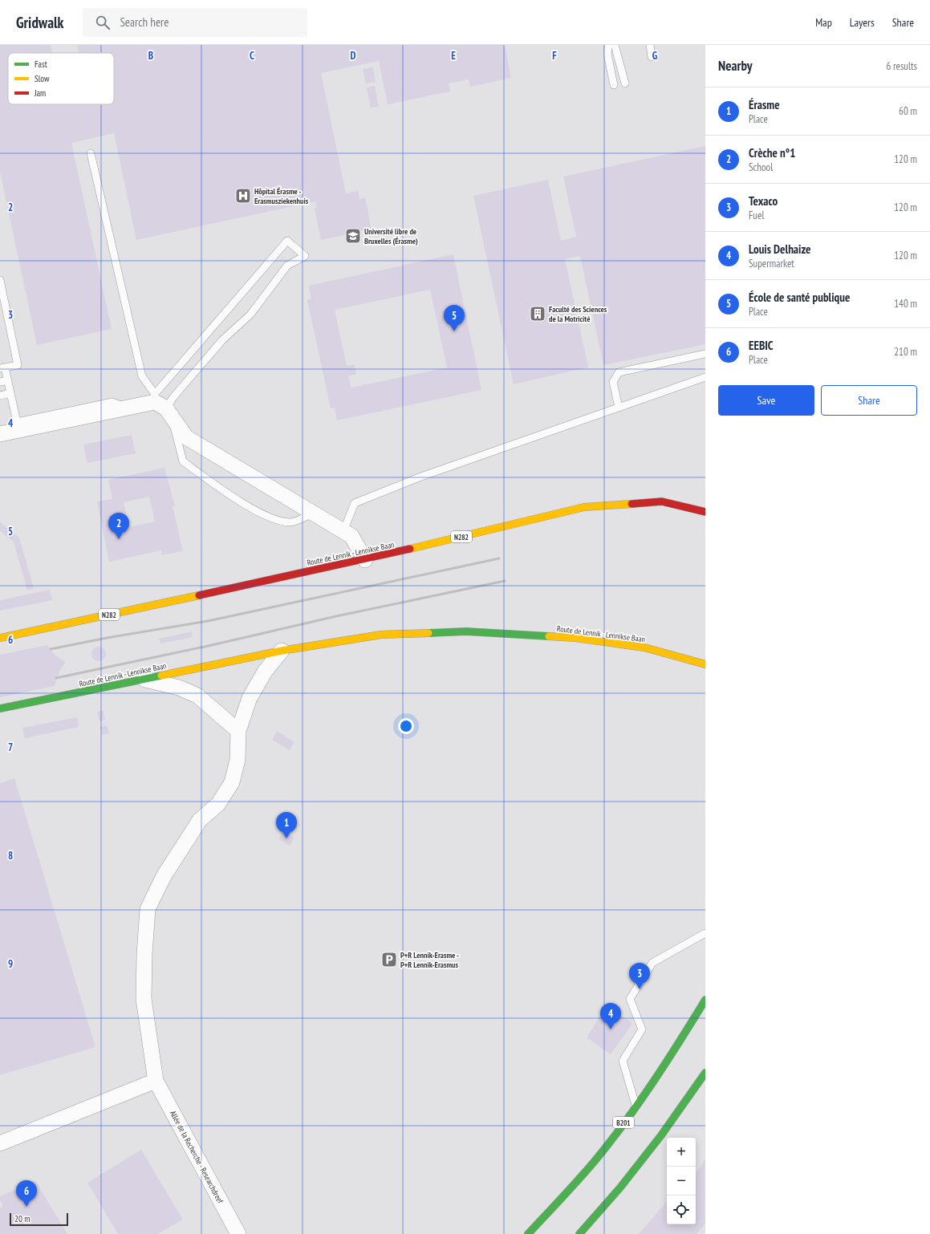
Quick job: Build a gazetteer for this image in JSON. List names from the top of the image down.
{
  "streets": {
    "main road": ["N282", "Route de Lennik - Lennikse Baan", "B201"],
    "street": ["Allée de la Recherche - Researchdreef"]
  },
  "crossings": [
    ["Route de Lennik - Lennikse Baan", "Allée de la Recherche - Researchdreef"]
  ],
  "places": {
    "hospital": ["Hôpital Érasme - Erasmusziekenhuis"],
    "school or university": ["Université libre de Bruxelles (Érasme)"],
    "building": ["Faculté des Sciences de la Motricité"],
    "parking": ["P+R Lennik-Erasme - P+R Lennik-Erasmus"]
  },
  "legend": ["Fast", "Slow", "Jam"],
  "scale_bar": "20 m",
  "page": {
    "header": "Gridwalk",
    "search": "Search here",
    "nav": ["Map", "Layers", "Share"],
    "heading": ["Nearby", "6 results"],
    "list": [
      {
        "mark": "1",
        "name": "Érasme",
        "note": "Place",
        "value": "60 m"
      },
      {
        "mark": "2",
        "name": "Crèche n°1",
        "note": "School",
        "value": "120 m"
      },
      {
        "mark": "3",
        "name": "Texaco",
        "note": "Fuel",
        "value": "120 m"
      },
      {
        "mark": "4",
        "name": "Louis Delhaize",
        "note": "Supermarket",
        "value": "120 m"
      },
      {
        "mark": "5",
        "name": "École de santé publique",
        "note": "Place",
        "value": "140 m"
      },
      {
        "mark": "6",
        "name": "EEBIC",
        "note": "Place",
        "value": "210 m"
      }
    ],
    "pins": [
      "5",
      "2",
      "1",
      "3",
      "4",
      "6"
    ],
    "buttons": ["Save", "Share"],
    "map_buttons": ["+", "−"],
    "scale": "20 m"
  },
  "grid": {
    "columns": [
      "B",
      "C",
      "D",
      "E",
      "F",
      "G"
    ],
    "rows": [
      "2",
      "3",
      "4",
      "5",
      "6",
      "7",
      "8",
      "9"
    ]
  }
}
